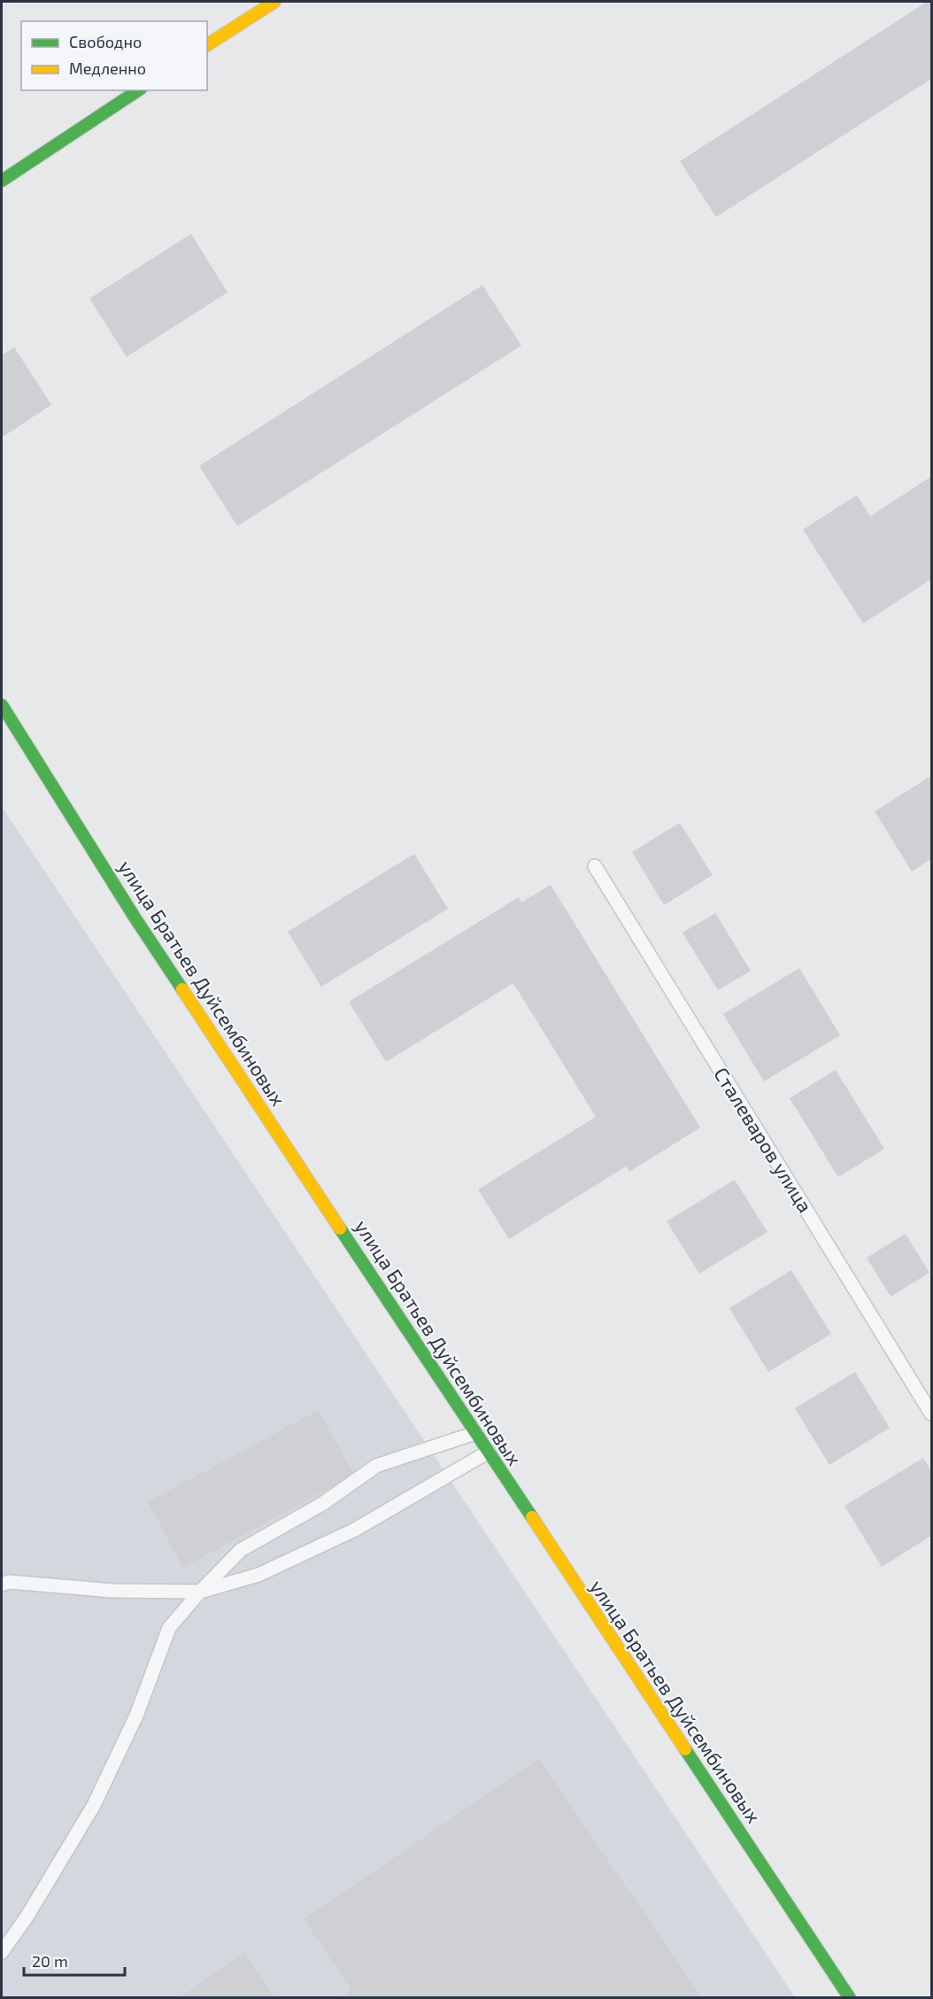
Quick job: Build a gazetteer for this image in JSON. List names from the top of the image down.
{
  "streets": {
    "street": ["улица Братьев Дуйсембиновых"],
    "lane": ["Сталеваров улица"]
  },
  "legend": ["Свободно", "Медленно"],
  "scale_bar": "20 m"
}
